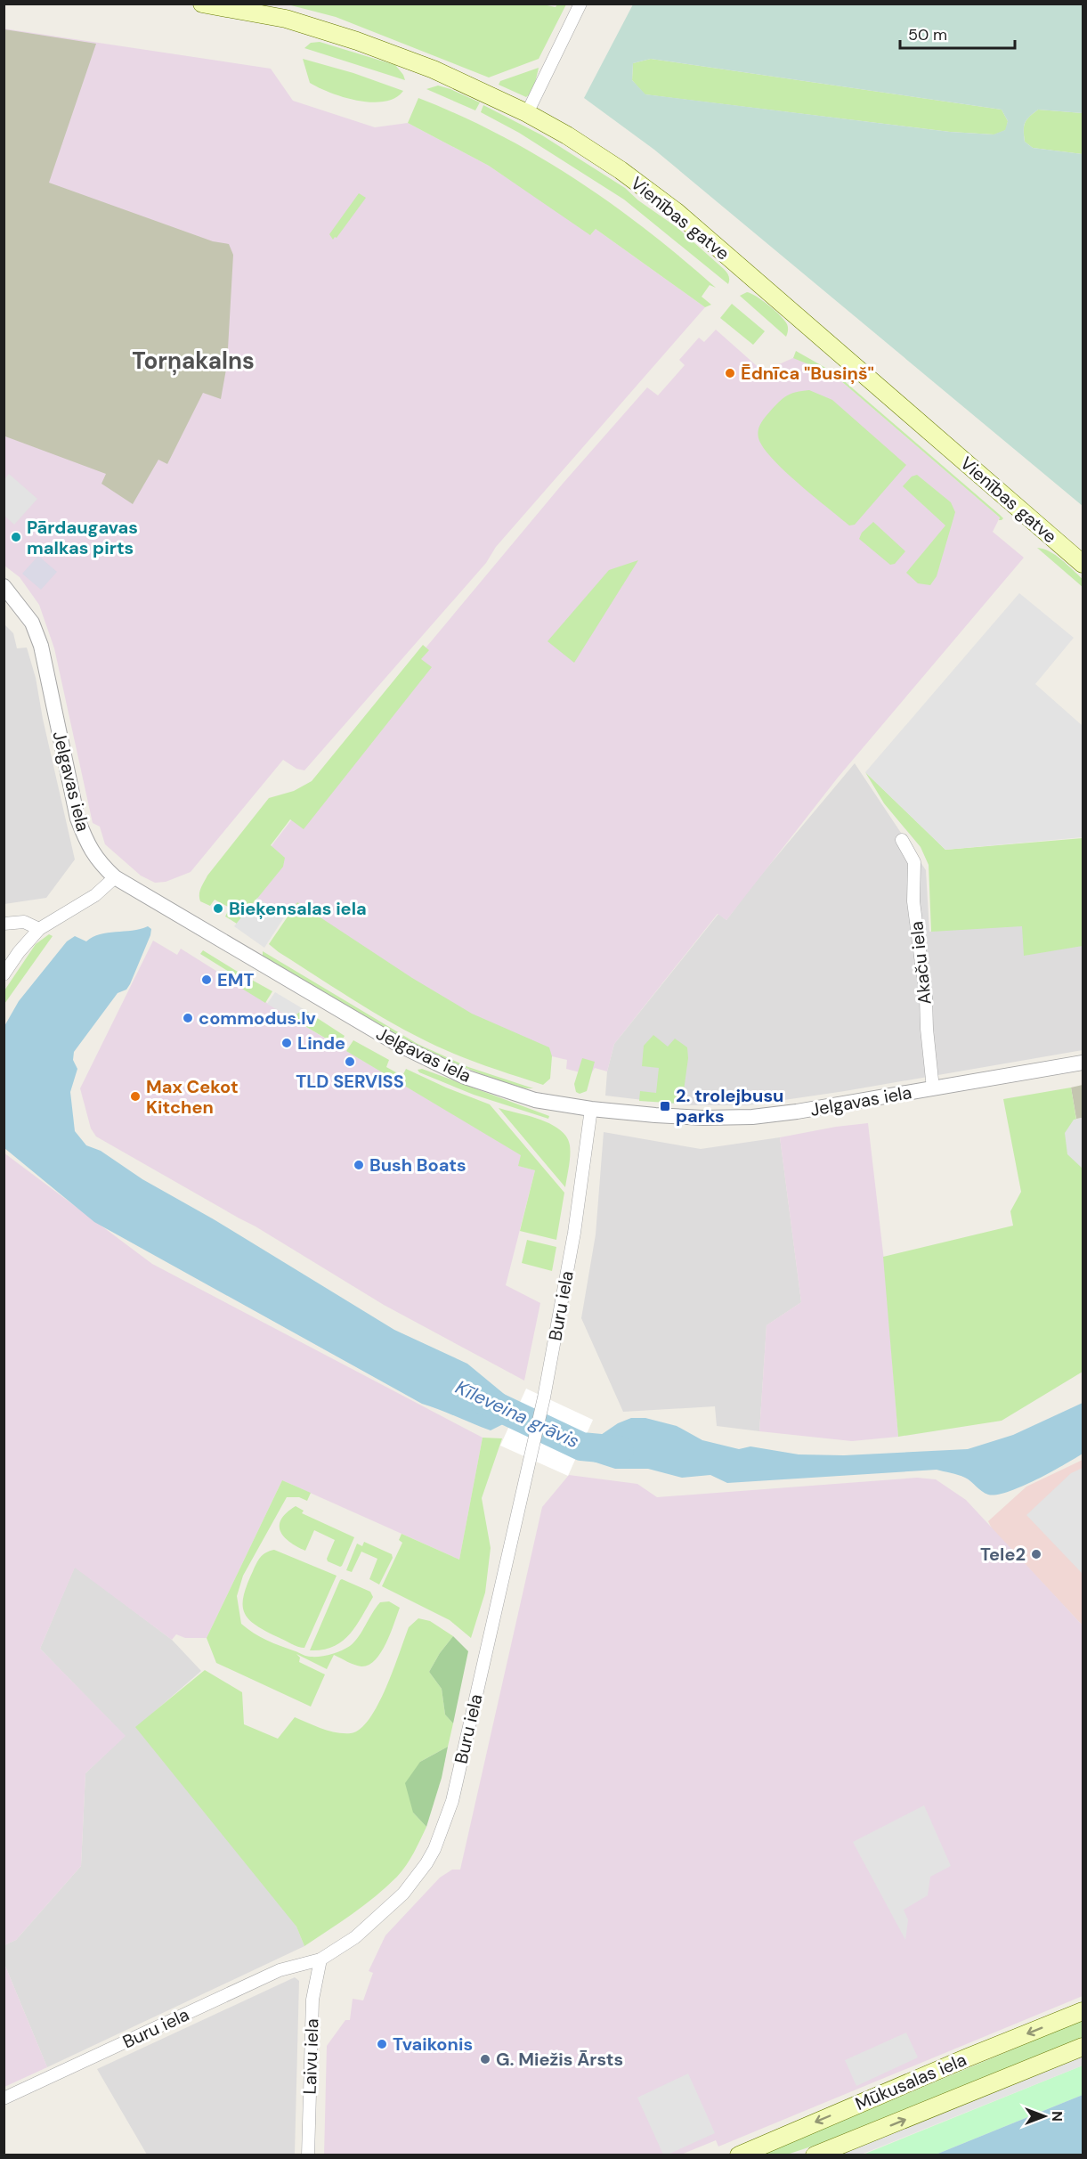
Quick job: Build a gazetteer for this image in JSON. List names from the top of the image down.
{
  "streets": {
    "main road": ["Vienības gatve", "Mūkusalas iela"],
    "street": [
      "Jelgavas iela",
      "Akaču iela",
      "Buru iela",
      "Laivu iela"
    ]
  },
  "crossings": [
    ["Jelgavas iela", "Akaču iela"],
    ["Jelgavas iela", "Buru iela"],
    ["Buru iela", "Laivu iela"]
  ],
  "districts": ["Torņakalns"],
  "water": ["Kīleveina grāvis"],
  "places": {
    "other": [
      "Ēdnīca \"Busiņš\"",
      "Pārdaugavas malkas pirts",
      "Bieķensalas iela",
      "EMT",
      "commodus.lv",
      "Linde",
      "TLD SERVISS",
      "Max Cekot Kitchen",
      "Bush Boats",
      "Tele2",
      "Tvaikonis",
      "G. Miežis Ārsts"
    ],
    "transit": ["2. trolejbusu parks"]
  },
  "scale_bar": "50 m",
  "north": "right"
}
